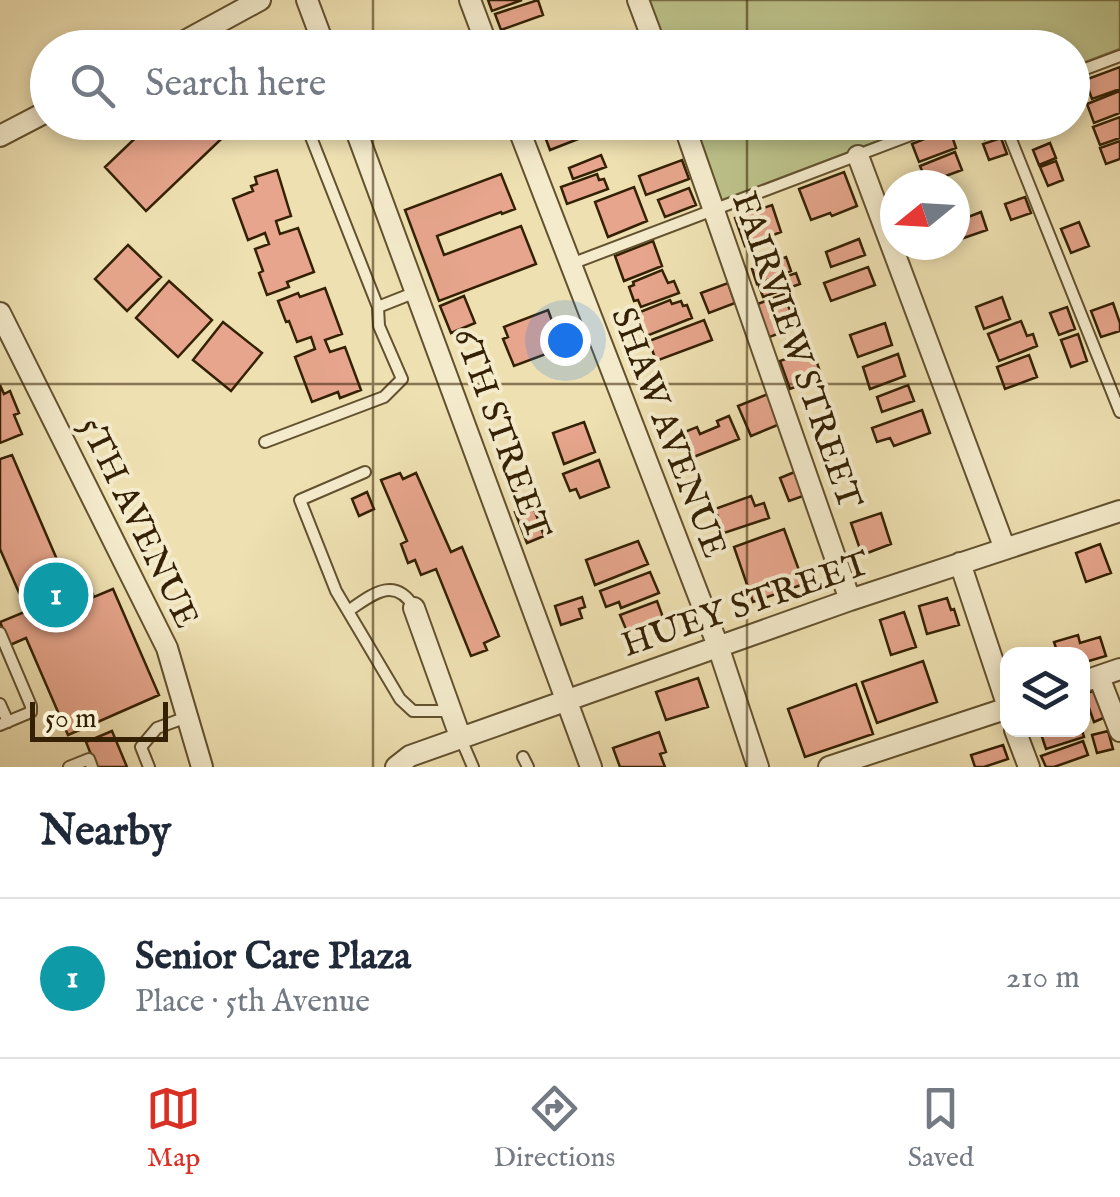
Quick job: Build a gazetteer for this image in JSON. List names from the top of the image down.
{
  "streets": {
    "street": [
      "FAIRVIEW STREET",
      "SHAW AVENUE",
      "6TH STREET",
      "5TH AVENUE",
      "HUEY STREET"
    ]
  },
  "crossings": [
    ["FAIRVIEW STREET", "HUEY STREET"],
    ["SHAW AVENUE", "HUEY STREET"],
    ["6TH STREET", "HUEY STREET"]
  ],
  "scale_bar": "50 m",
  "north": "left",
  "page": {
    "search": "Search here",
    "pins": "1",
    "scale": "50 m",
    "heading": "Nearby",
    "list": [
      {
        "mark": "1",
        "name": "Senior Care Plaza",
        "note": "Place · 5th Avenue",
        "value": "210 m"
      }
    ],
    "nav": ["Map", "Directions", "Saved"]
  }
}
